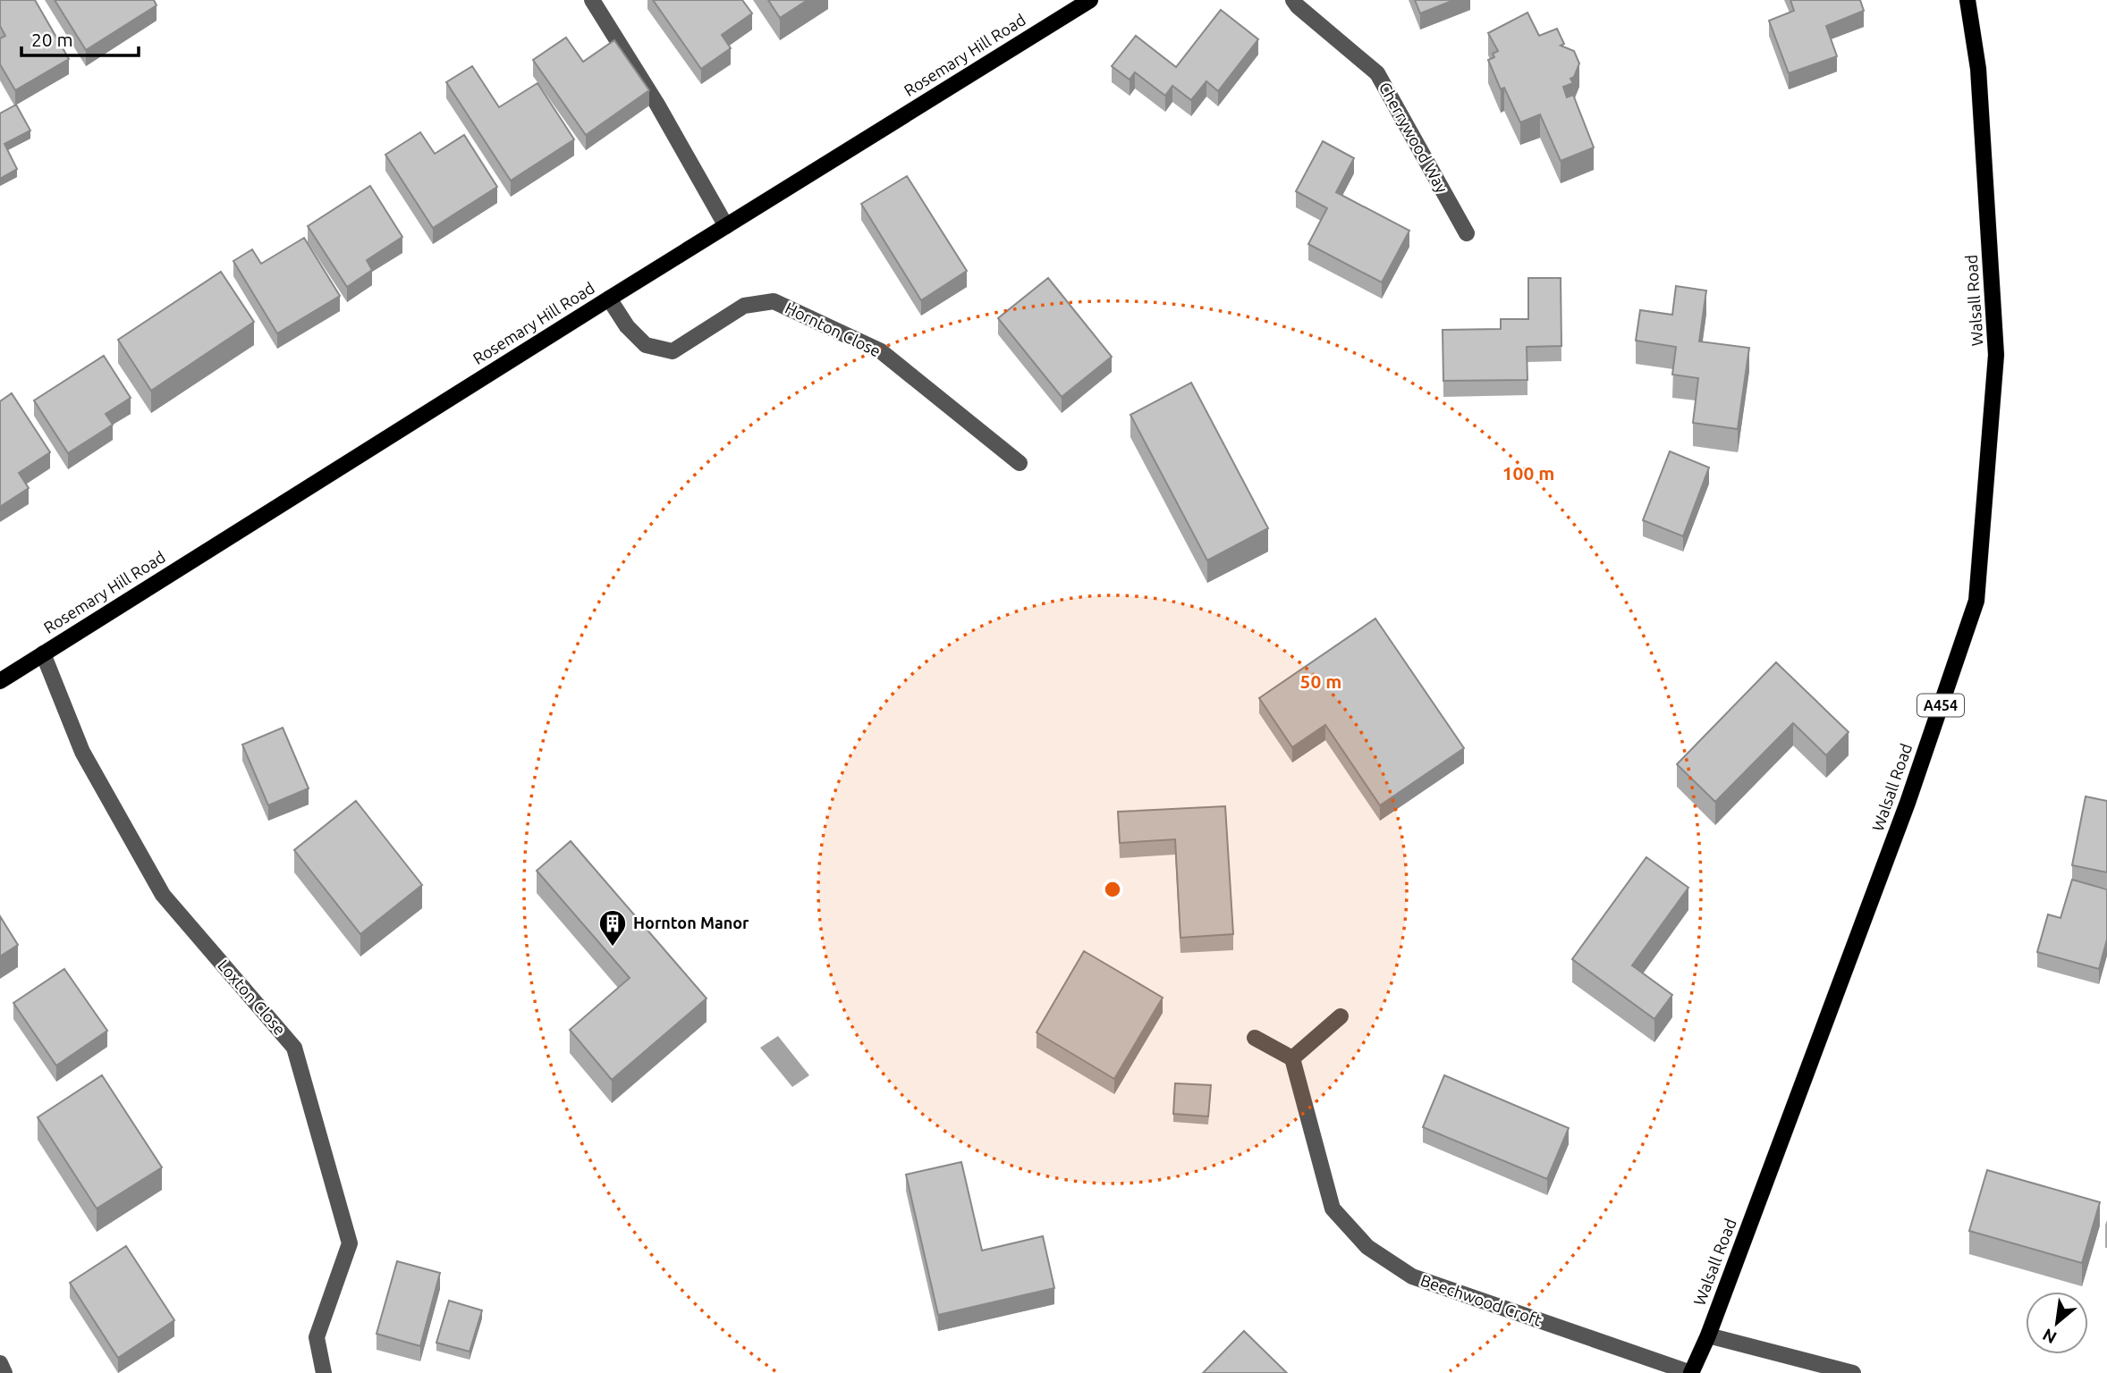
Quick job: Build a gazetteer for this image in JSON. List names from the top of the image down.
{
  "streets": {
    "main road": ["Rosemary Hill Road", "Walsall Road", "A454"],
    "street": [
      "Cherrywood Way",
      "Hornton Close",
      "Loxton Close",
      "Beechwood Croft"
    ]
  },
  "crossings": [
    ["Rosemary Hill Road", "Hornton Close"],
    ["Rosemary Hill Road", "Loxton Close"],
    ["Walsall Road", "Beechwood Croft"]
  ],
  "places": {
    "building": ["Hornton Manor"]
  },
  "scale_bar": "20 m",
  "north": "bottom left",
  "rings": ["100 m", "50 m"]
}
